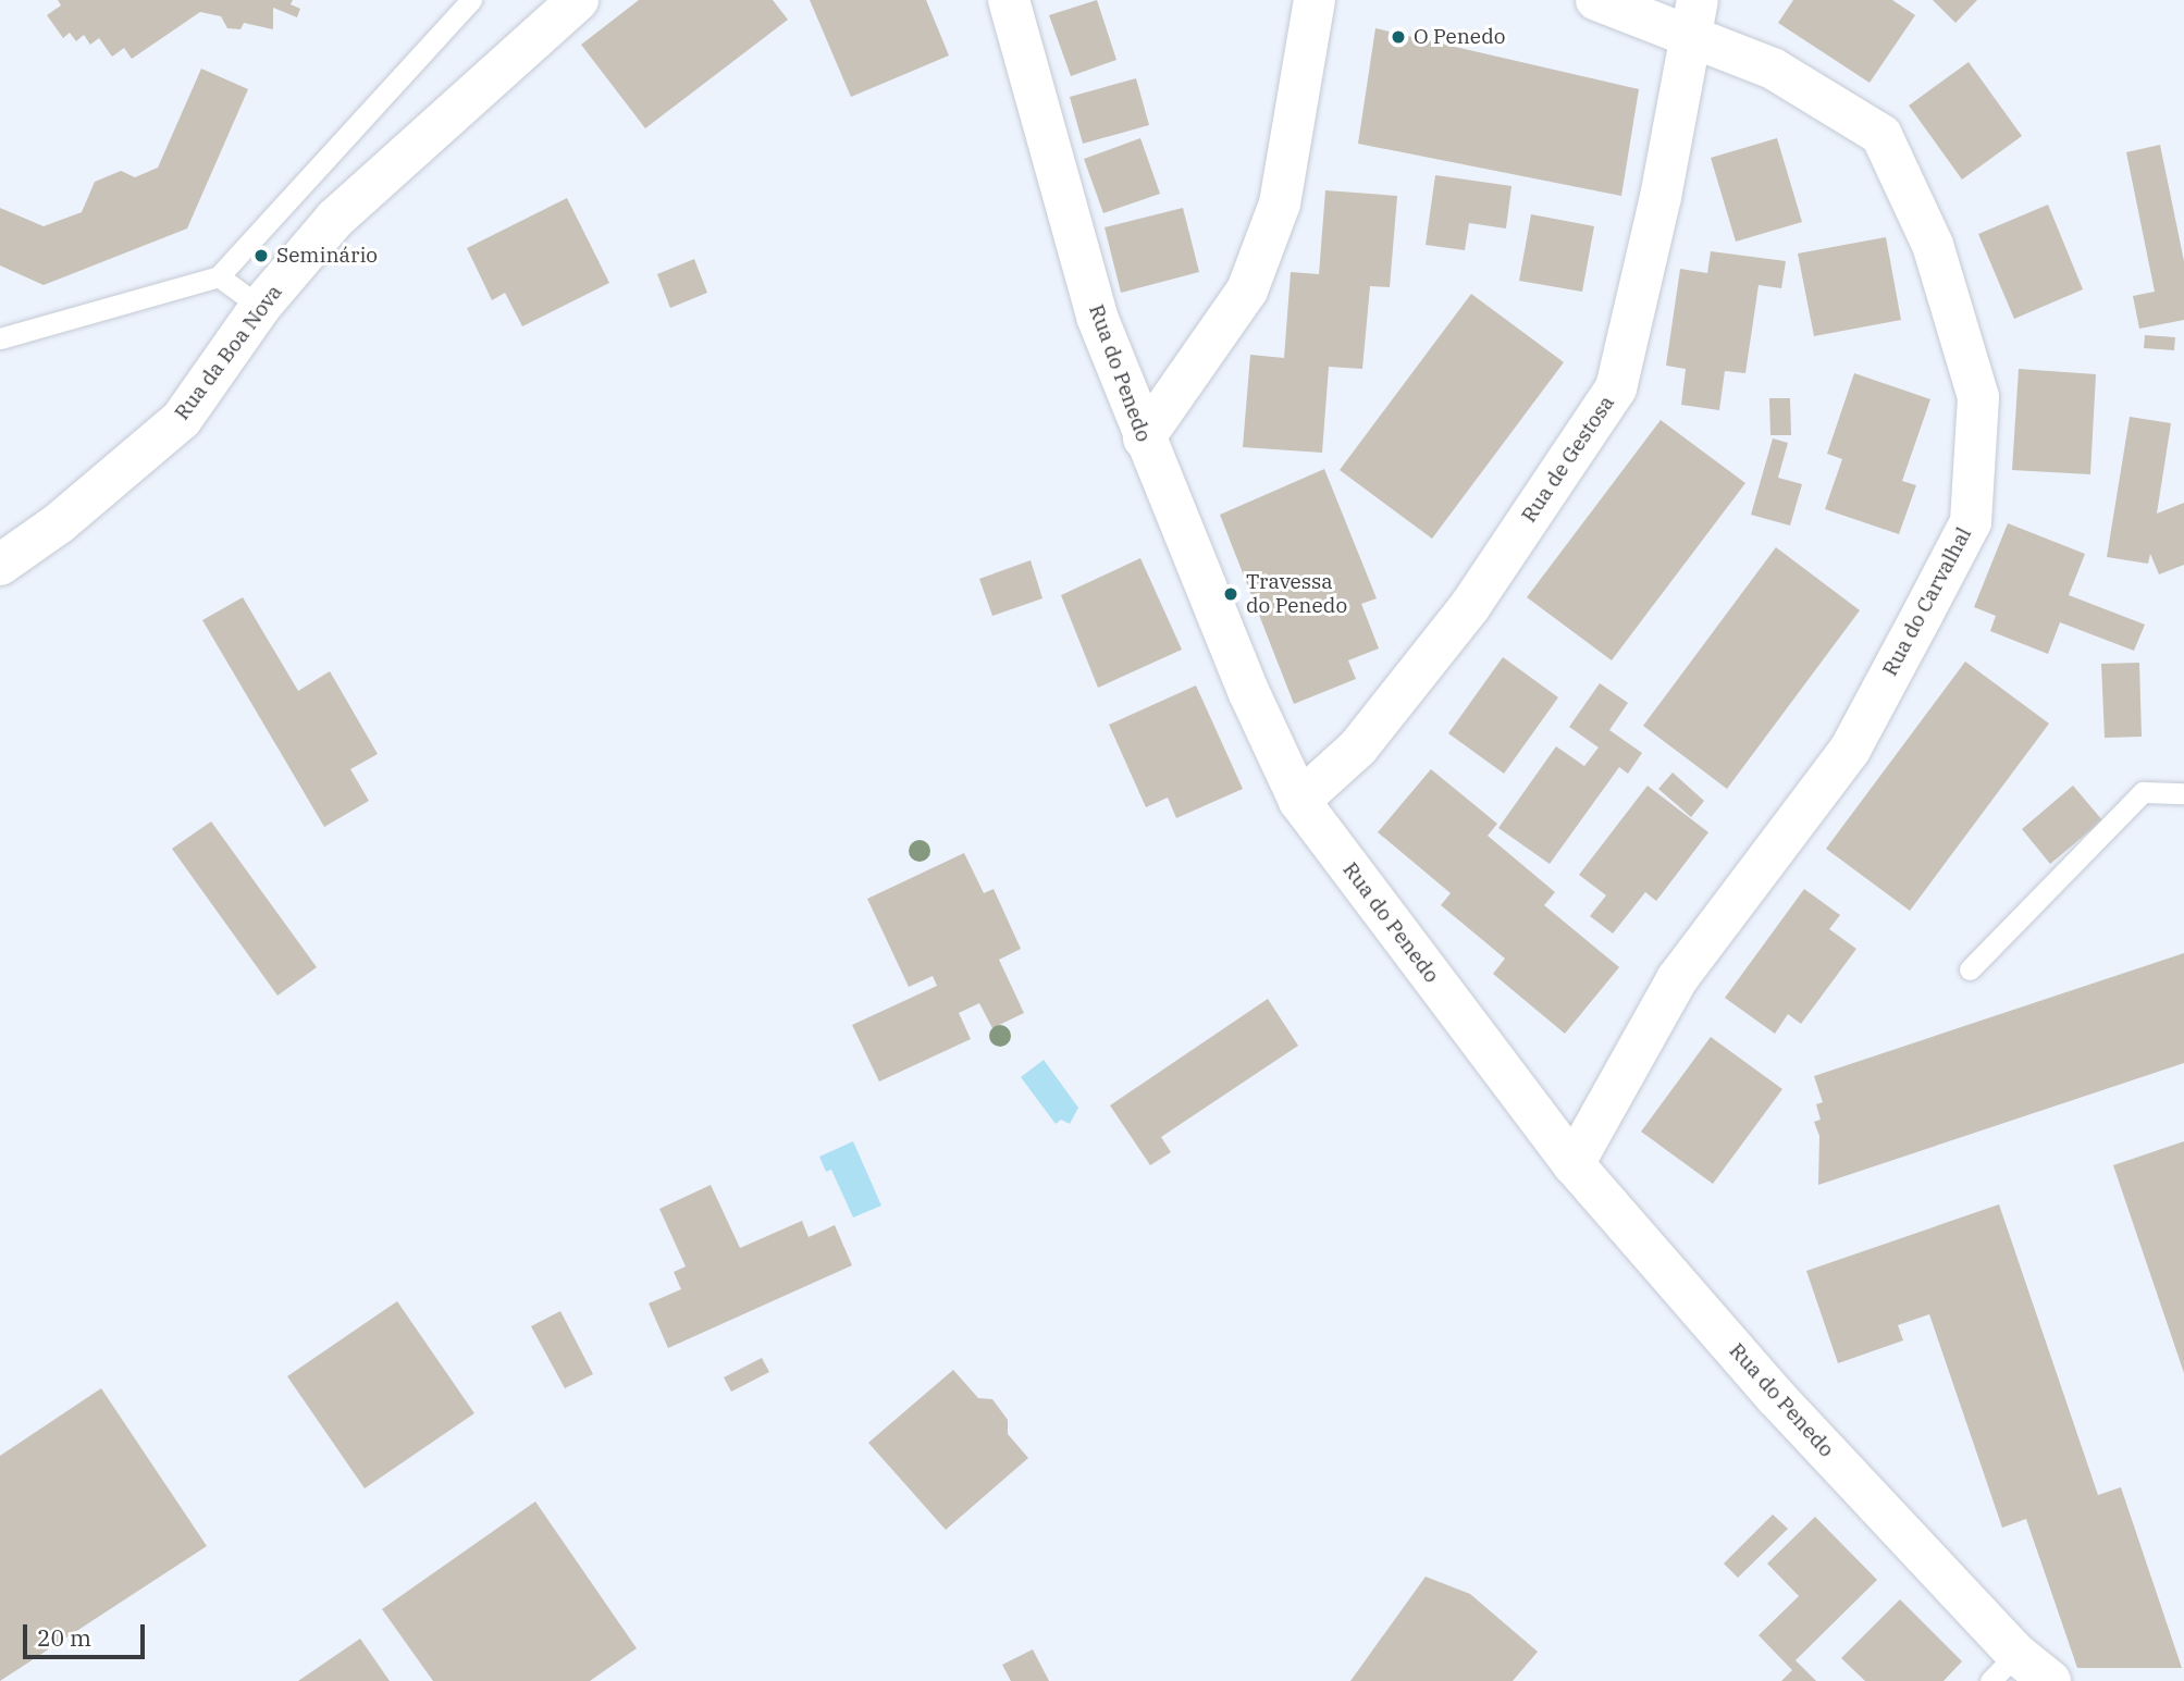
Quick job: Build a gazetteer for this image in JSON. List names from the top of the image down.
{
  "streets": {
    "street": [
      "Rua da Boa Nova",
      "Rua do Penedo",
      "Rua de Gestosa",
      "Rua do Carvalhal"
    ]
  },
  "crossings": [
    ["Rua do Penedo", "Rua de Gestosa"],
    ["Rua do Penedo", "Rua do Carvalhal"],
    ["Rua de Gestosa", "Rua do Carvalhal"]
  ],
  "places": ["O Penedo", "Seminário", "Travessa do Penedo"],
  "scale_bar": "20 m"
}
